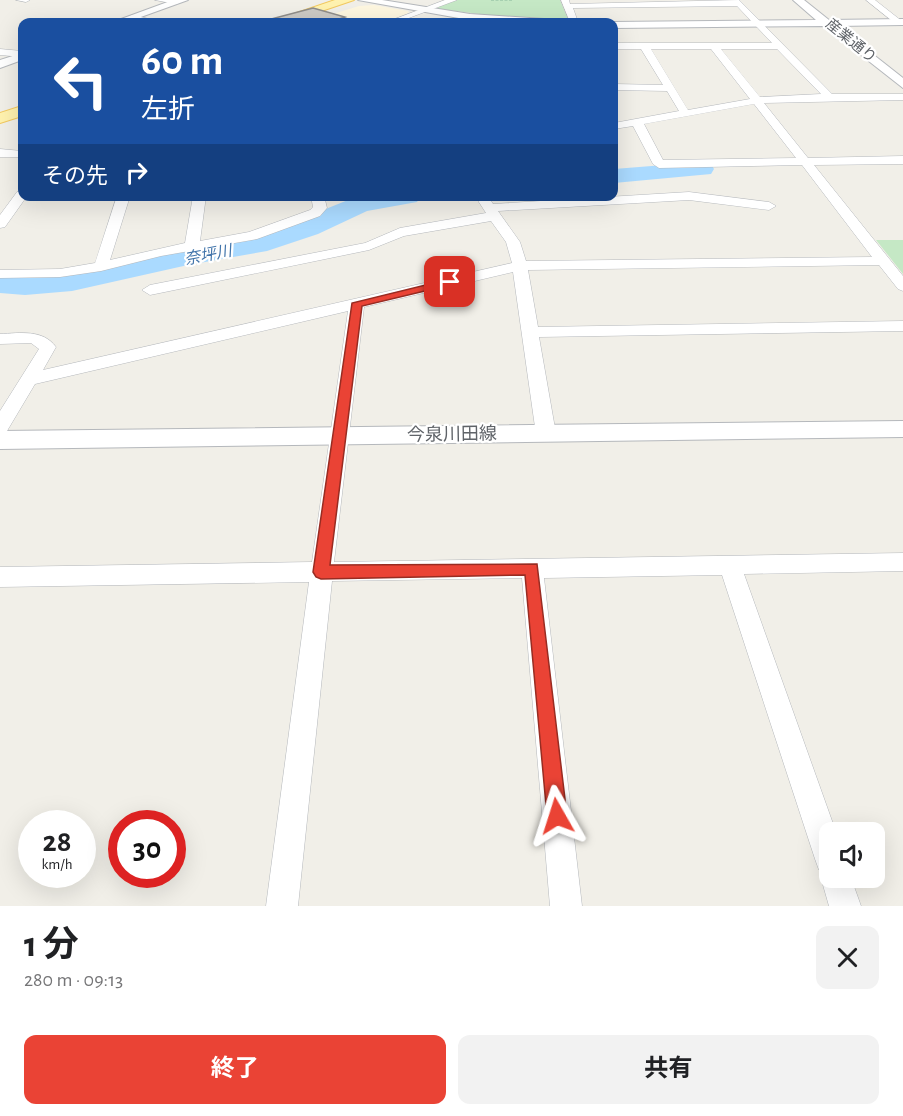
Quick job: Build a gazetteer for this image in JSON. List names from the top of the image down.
{
  "streets": {
    "street": ["産業通り", "今泉川田線"]
  },
  "water": ["奈坪川"],
  "page": {
    "turn": ["60 m", "左折"],
    "then": "その先",
    "speed": "28 km/h",
    "limit": "30",
    "heading": ["1 分", "280 m · 09:13"],
    "buttons": ["終了", "共有"]
  }
}
